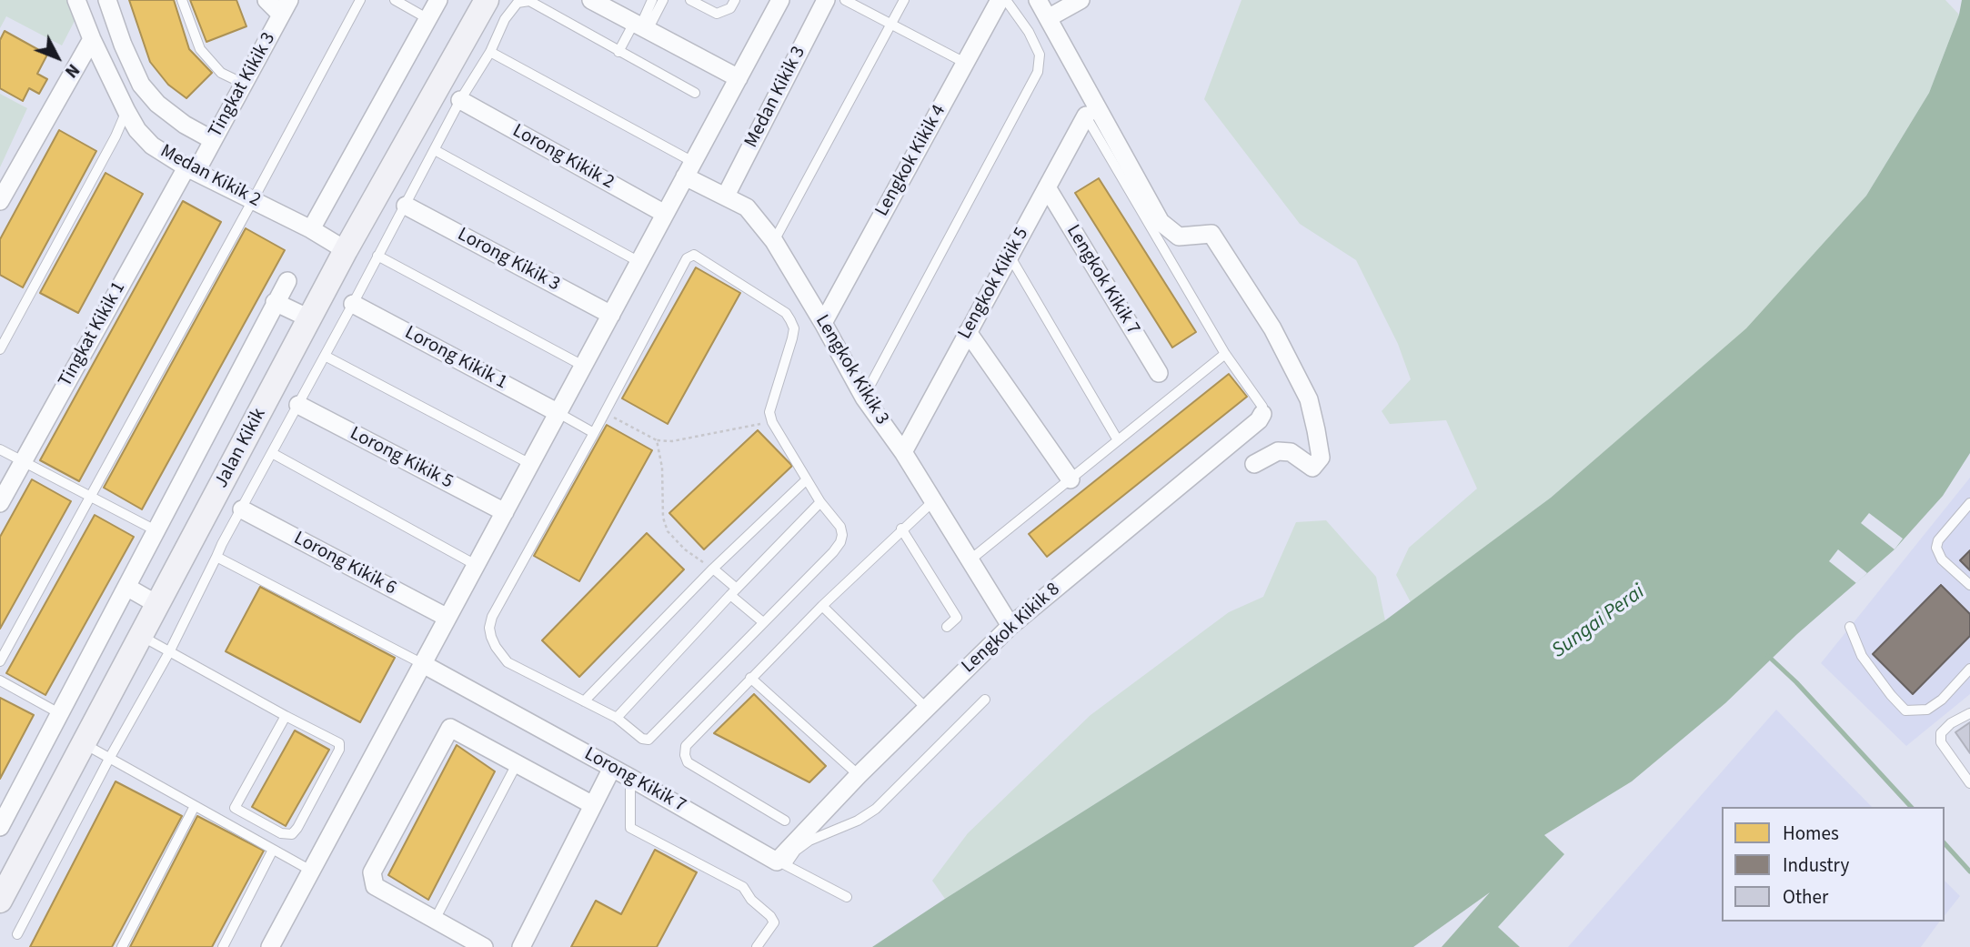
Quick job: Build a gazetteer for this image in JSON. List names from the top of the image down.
{
  "streets": {
    "street": [
      "Tingkat Kikik 3",
      "Medan Kikik 3",
      "Lorong Kikik 2",
      "Lengkok Kikik 4",
      "Medan Kikik 2",
      "Lorong Kikik 3",
      "Lengkok Kikik 7",
      "Lengkok Kikik 5",
      "Tingkat Kikik 1",
      "Lorong Kikik 1",
      "Lengkok Kikik 3",
      "Jalan Kikik",
      "Lorong Kikik 5",
      "Lorong Kikik 6",
      "Lengkok Kikik 8",
      "Lorong Kikik 7"
    ]
  },
  "crossings": [
    ["Tingkat Kikik 3", "Medan Kikik 2"],
    ["Tingkat Kikik 3", "Tingkat Kikik 1"],
    ["Medan Kikik 3", "Lengkok Kikik 3"],
    ["Lengkok Kikik 4", "Lengkok Kikik 3"],
    ["Medan Kikik 2", "Tingkat Kikik 1"],
    ["Medan Kikik 2", "Jalan Kikik"],
    ["Lengkok Kikik 7", "Lengkok Kikik 5"],
    ["Lengkok Kikik 5", "Lengkok Kikik 3"],
    ["Lengkok Kikik 3", "Lengkok Kikik 8"],
    ["Lengkok Kikik 8", "Lorong Kikik 7"]
  ],
  "water": ["Sungai Perai"],
  "legend": ["Homes", "Industry", "Other"],
  "north": "bottom right"
}
